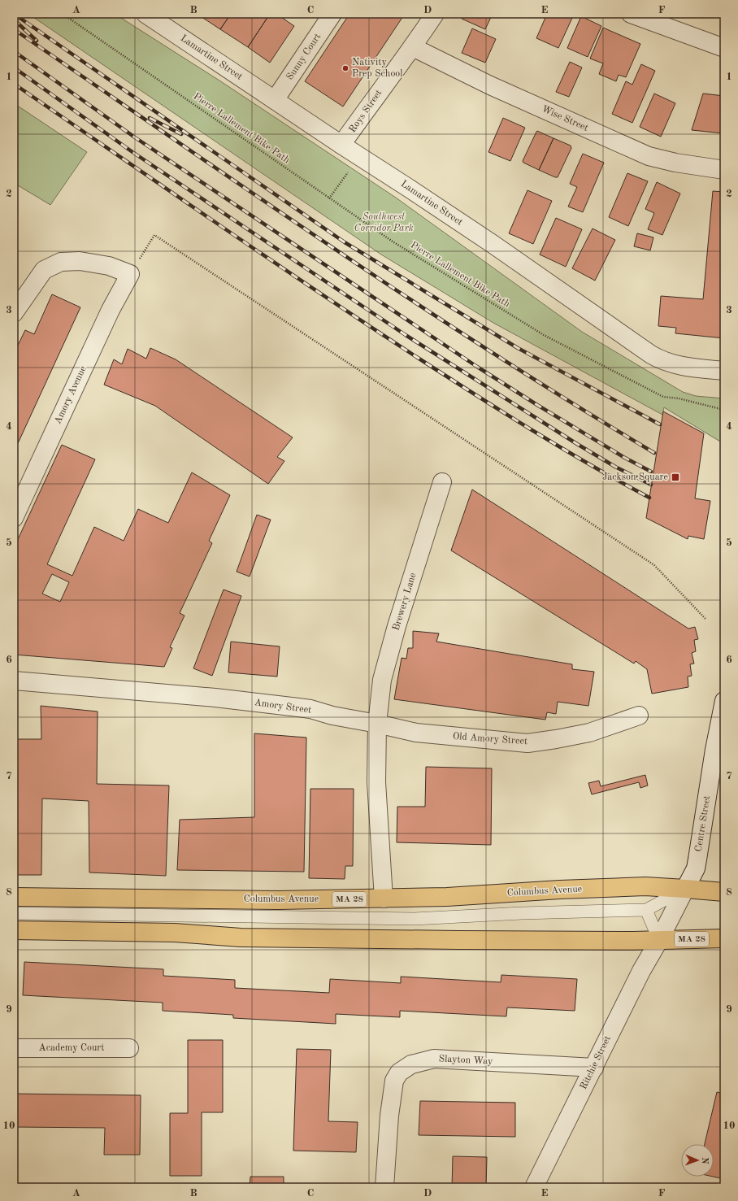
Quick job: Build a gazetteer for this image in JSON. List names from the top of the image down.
{
  "streets": {
    "main road": ["Columbus Avenue", "MA 28"],
    "street": [
      "Sunny Court",
      "Lamartine Street",
      "Roys Street",
      "Wise Street",
      "Amory Avenue",
      "Brewery Lane",
      "Amory Street",
      "Old Amory Street",
      "Centre Street",
      "Academy Court",
      "Slayton Way",
      "Ritchie Street"
    ],
    "path": ["Pierre Lallement Bike Path"]
  },
  "crossings": [
    ["Sunny Court", "Lamartine Street"],
    ["Lamartine Street", "Roys Street"],
    ["Roys Street", "Wise Street"],
    ["Brewery Lane", "Amory Street"],
    ["Brewery Lane", "Old Amory Street"],
    ["Amory Street", "Old Amory Street"],
    ["Centre Street", "Columbus Avenue"],
    ["Centre Street", "MA 28"],
    ["Centre Street", "Ritchie Street"],
    ["MA 28", "Ritchie Street"],
    ["Slayton Way", "Ritchie Street"]
  ],
  "parks": ["Southwest Corridor Park"],
  "places": {
    "other": ["Nativity Prep School"],
    "transit": ["Jackson Square"]
  },
  "north": "right",
  "grid": {
    "columns": [
      "A",
      "B",
      "C",
      "D",
      "E",
      "F"
    ],
    "rows": [
      "1",
      "2",
      "3",
      "4",
      "5",
      "6",
      "7",
      "8",
      "9",
      "10"
    ]
  }
}
